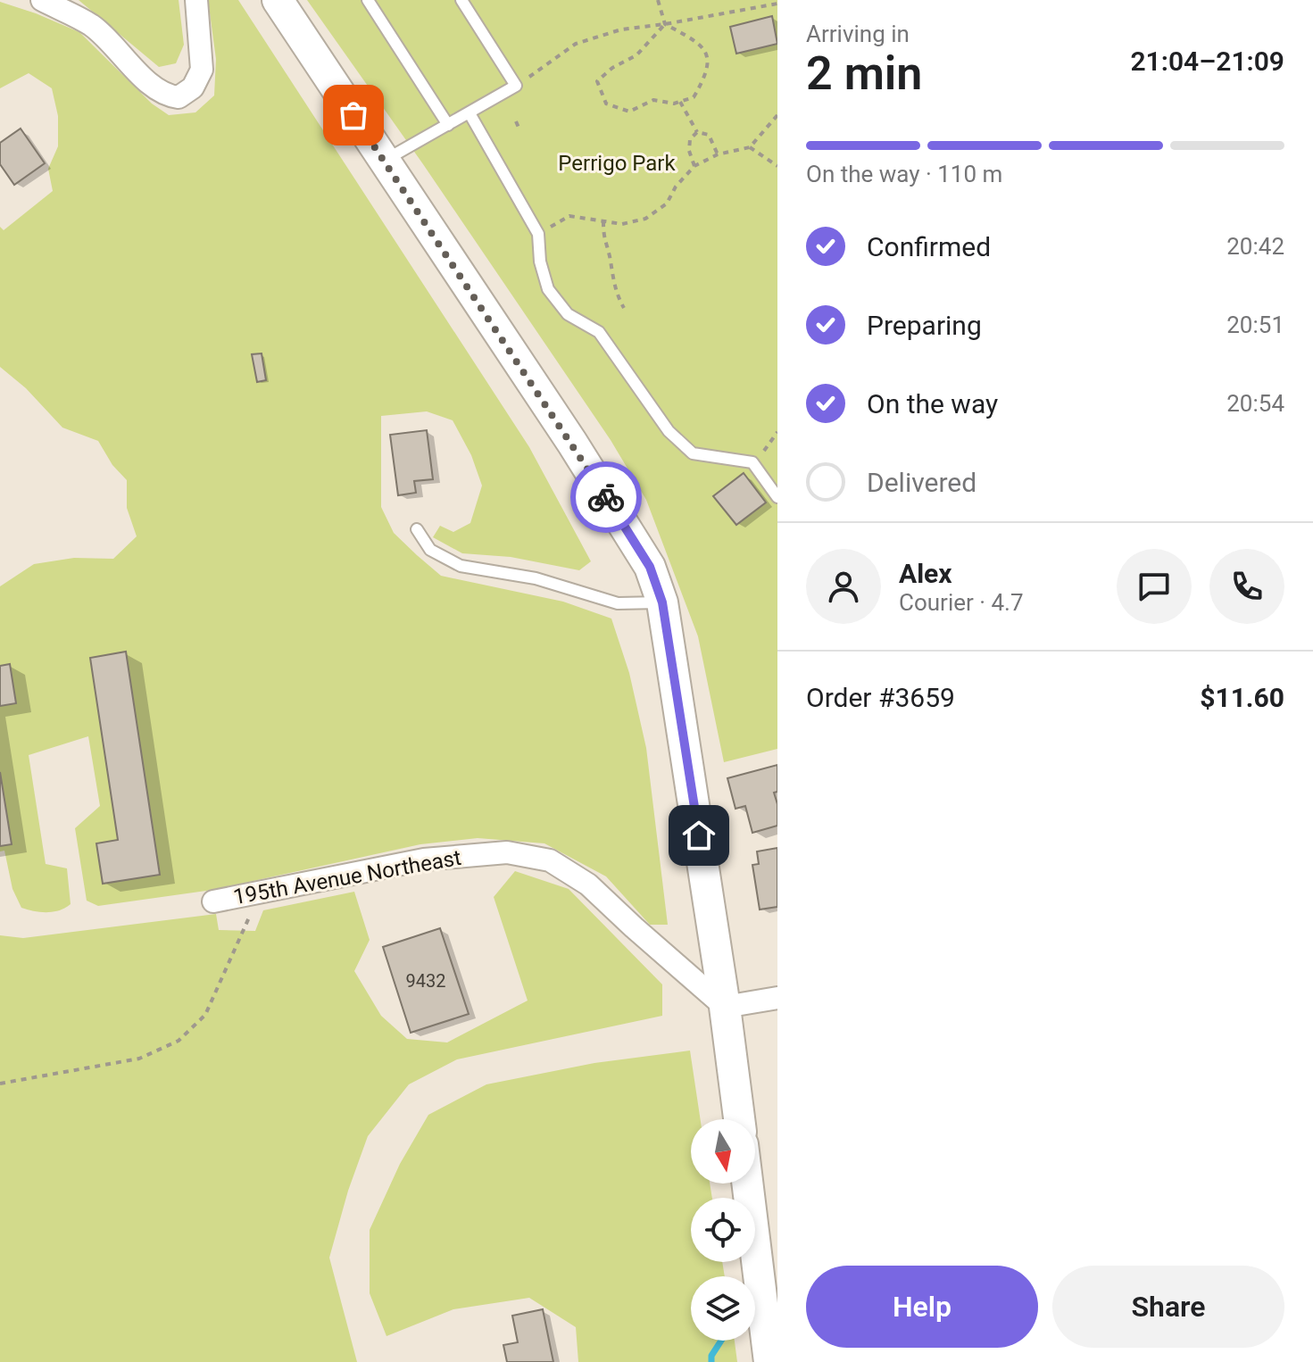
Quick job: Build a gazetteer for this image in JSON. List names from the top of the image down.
{
  "streets": {
    "street": ["195th Avenue Northeast"]
  },
  "parks": ["Perrigo Park"],
  "house_numbers": ["9432"],
  "north": "bottom",
  "page": {
    "heading": ["2 min", "Arriving in", "21:04–21:09"],
    "panel": [
      "Alex",
      "Courier · 4.7",
      "Order #3659",
      "$11.60"
    ],
    "bar": "On the way · 110 m",
    "list": [
      ["Confirmed", "20:42"],
      ["Preparing", "20:51"],
      ["On the way", "20:54"],
      "Delivered"
    ],
    "buttons": ["Help", "Share"]
  }
}
